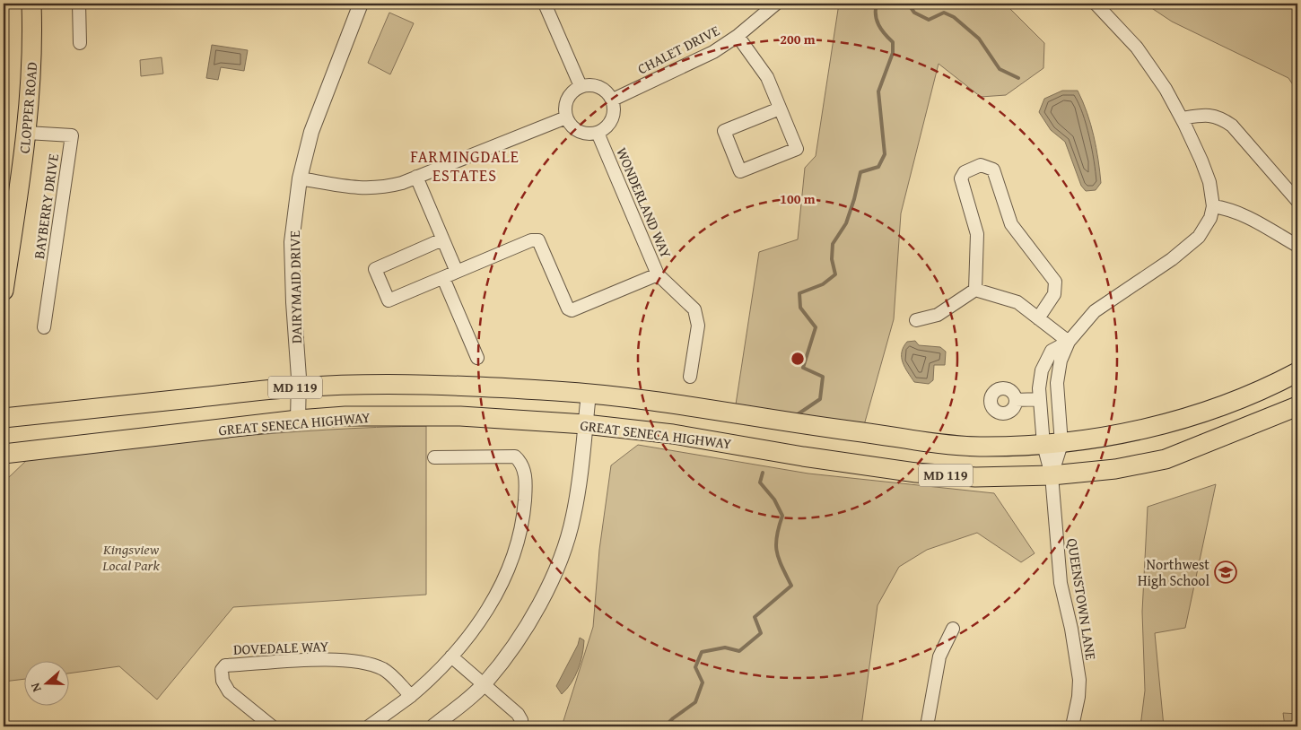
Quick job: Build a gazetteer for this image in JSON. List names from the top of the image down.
{
  "streets": {
    "main road": ["CLOPPER ROAD", "MD 119", "GREAT SENECA HIGHWAY"],
    "street": [
      "CHALET DRIVE",
      "WONDERLAND WAY",
      "BAYBERRY DRIVE",
      "DAIRYMAID DRIVE",
      "QUEENSTOWN LANE",
      "DOVEDALE WAY"
    ]
  },
  "crossings": [
    ["CHALET DRIVE", "WONDERLAND WAY"],
    ["CLOPPER ROAD", "BAYBERRY DRIVE"],
    ["DAIRYMAID DRIVE", "GREAT SENECA HIGHWAY"],
    ["GREAT SENECA HIGHWAY", "QUEENSTOWN LANE"]
  ],
  "districts": ["FARMINGDALE ESTATES"],
  "parks": ["Kingsview Local Park"],
  "places": {
    "school or university": ["Northwest High School"]
  },
  "north": "left",
  "rings": ["200 m", "100 m"]
}
